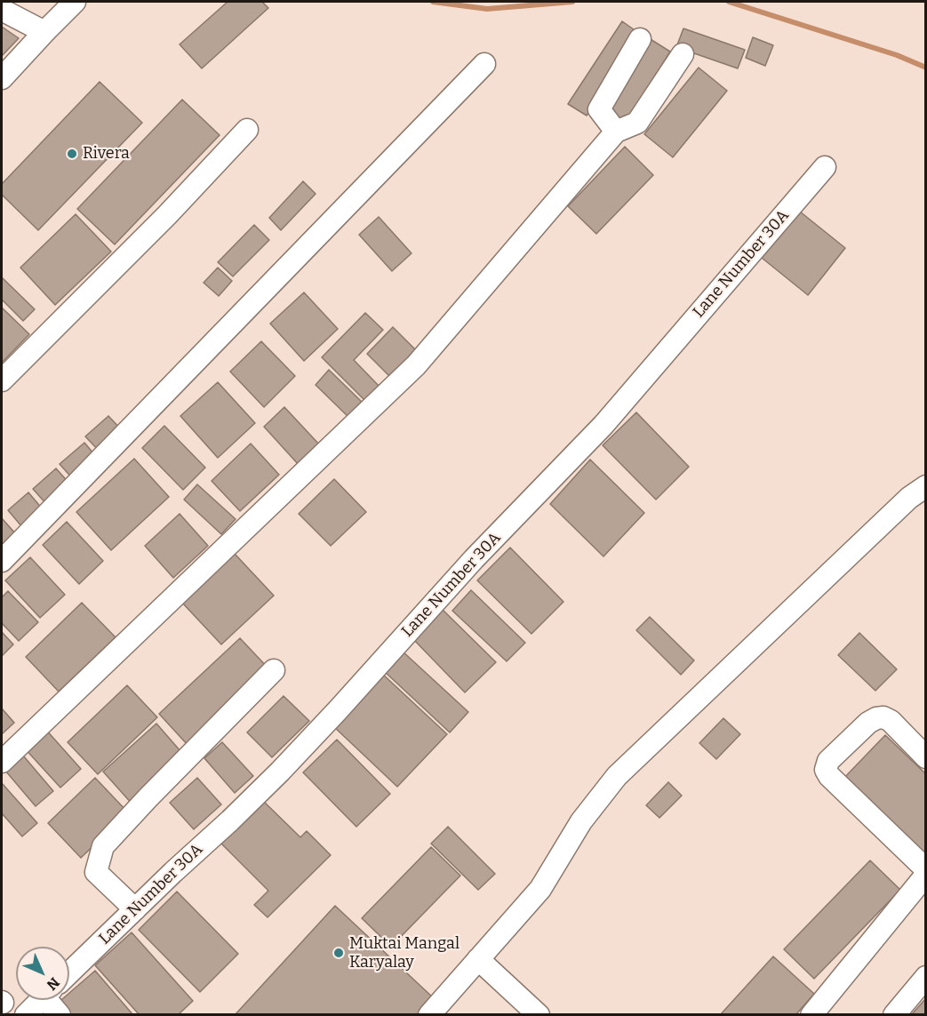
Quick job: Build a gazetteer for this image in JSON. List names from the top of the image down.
{
  "streets": {
    "street": ["Lane Number 30A"]
  },
  "places": ["Rivera", "Muktai Mangal Karyalay"],
  "north": "bottom right"
}
